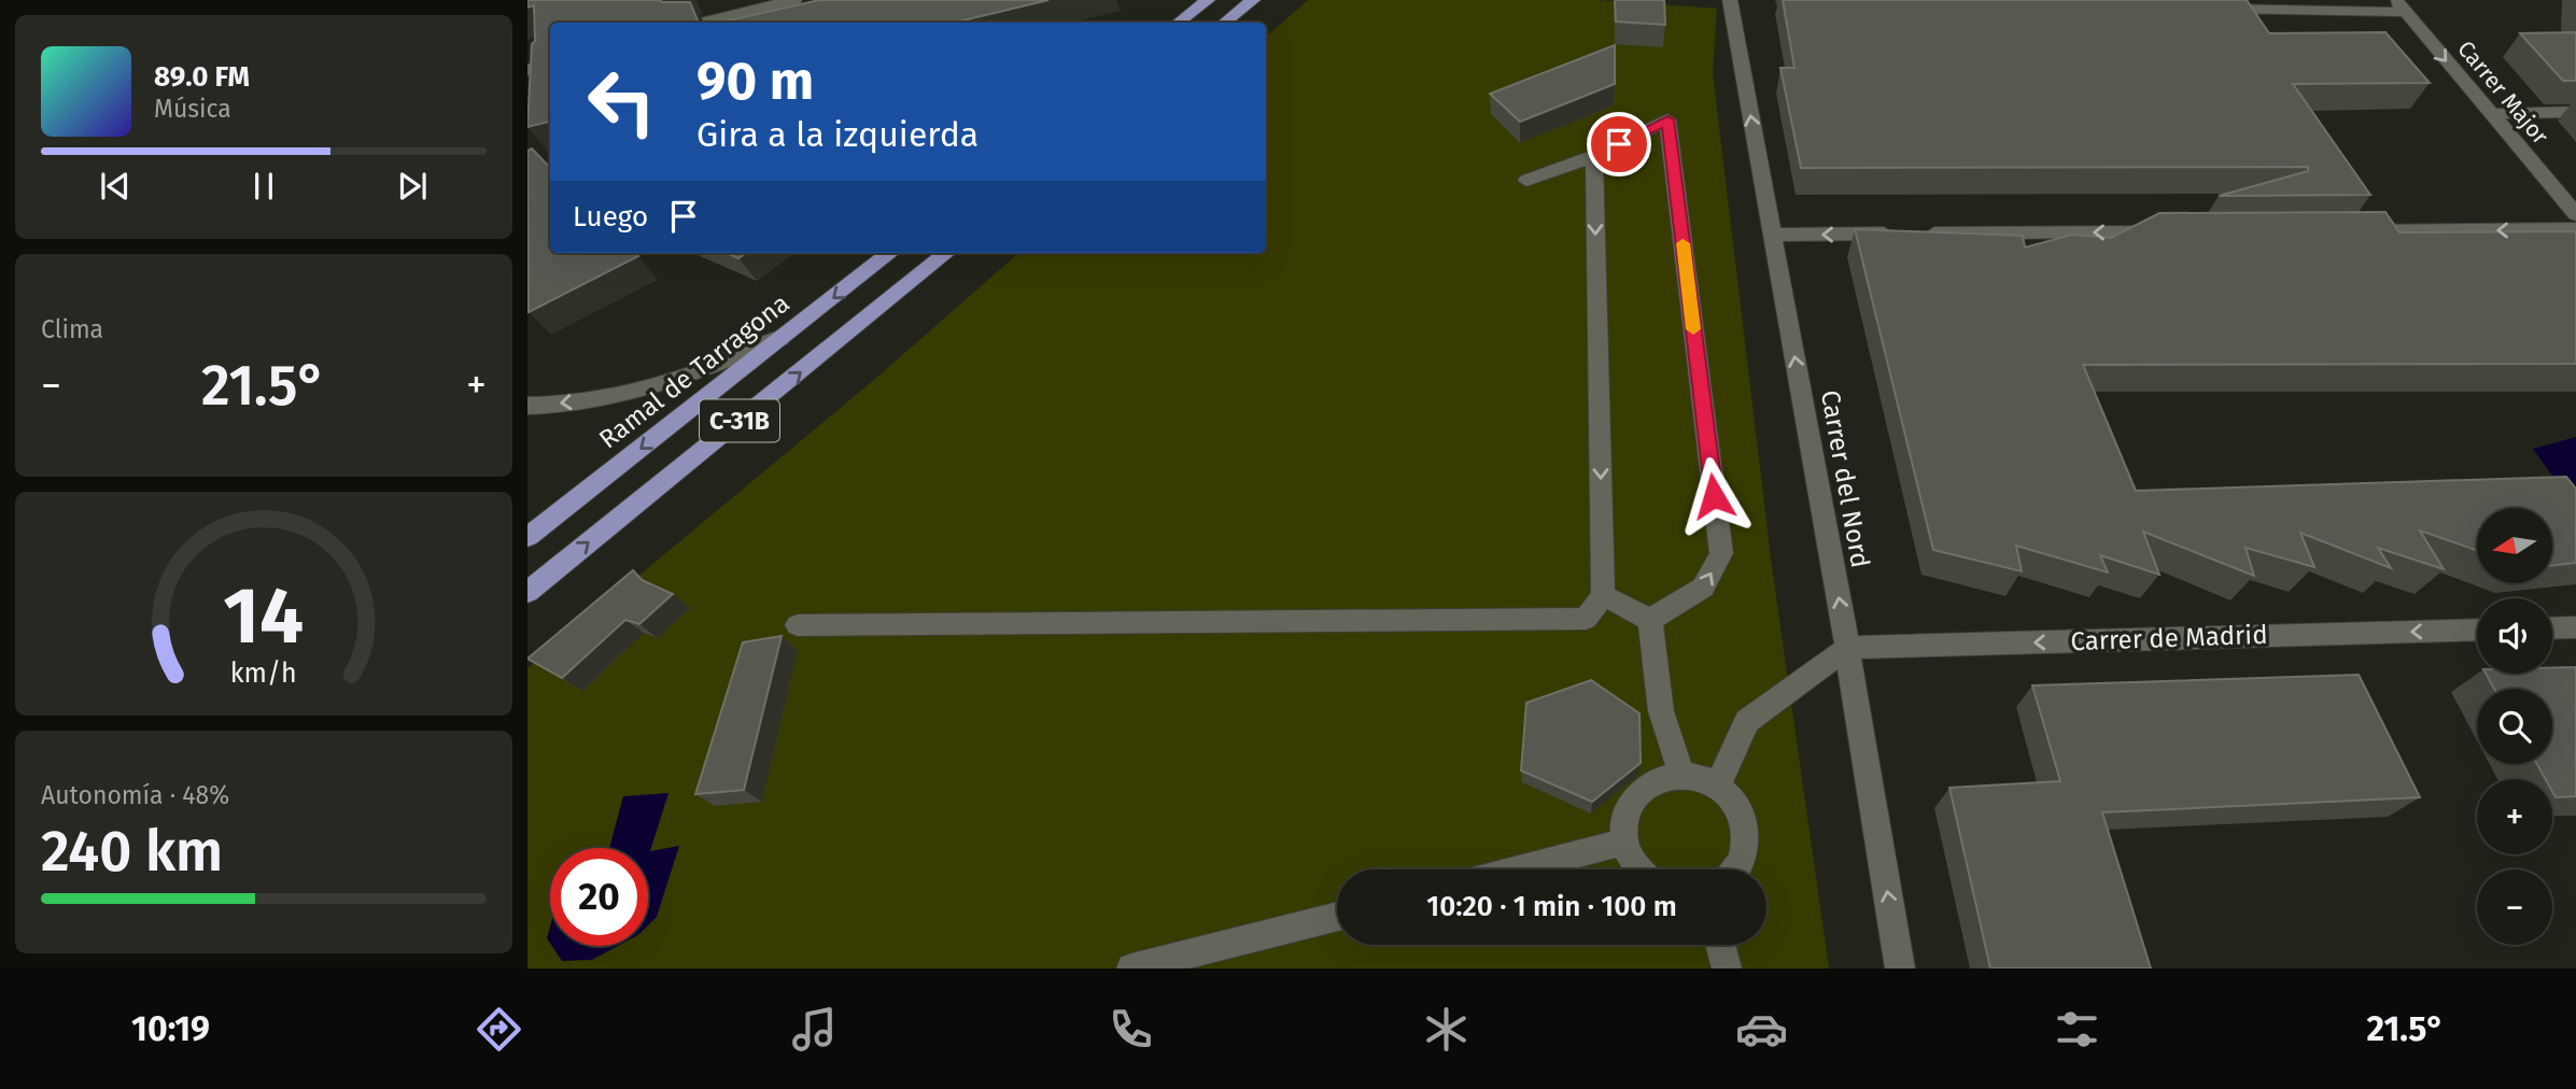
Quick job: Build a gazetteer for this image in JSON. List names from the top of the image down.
{
  "streets": {
    "main road": ["Ramal de Tarragona", "C-31B"],
    "street": ["Carrer Major", "Carrer del Nord", "Carrer de Madrid"]
  },
  "crossings": [
    ["Carrer del Nord", "Carrer de Madrid"]
  ],
  "one_way": ["Carrer Major", "Carrer de Madrid"],
  "north": "left",
  "page": {
    "turn": ["90 m", "Gira a la izquierda"],
    "song": ["89.0 FM", "Música"],
    "then": "Luego",
    "tile": [
      "Clima",
      ["Autonomía · 48%", "240 km"]
    ],
    "heat": ["−", "21.5°", "+"],
    "map_buttons": ["+", "−"],
    "limit": "20",
    "trip": "10:20 · 1 min · 100 m",
    "tabs": ["10:19", "21.5°"],
    "gauge": ["14", "km/h"]
  }
}
